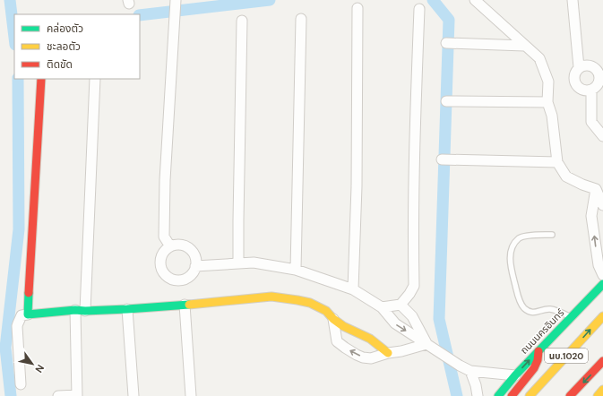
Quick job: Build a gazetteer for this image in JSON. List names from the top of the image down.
{
  "streets": {
    "street": ["ถนนนครอินทร์", "นบ.1020"]
  },
  "legend": ["คล่องตัว", "ชะลอตัว", "ติดขัด"],
  "north": "bottom right"
}
